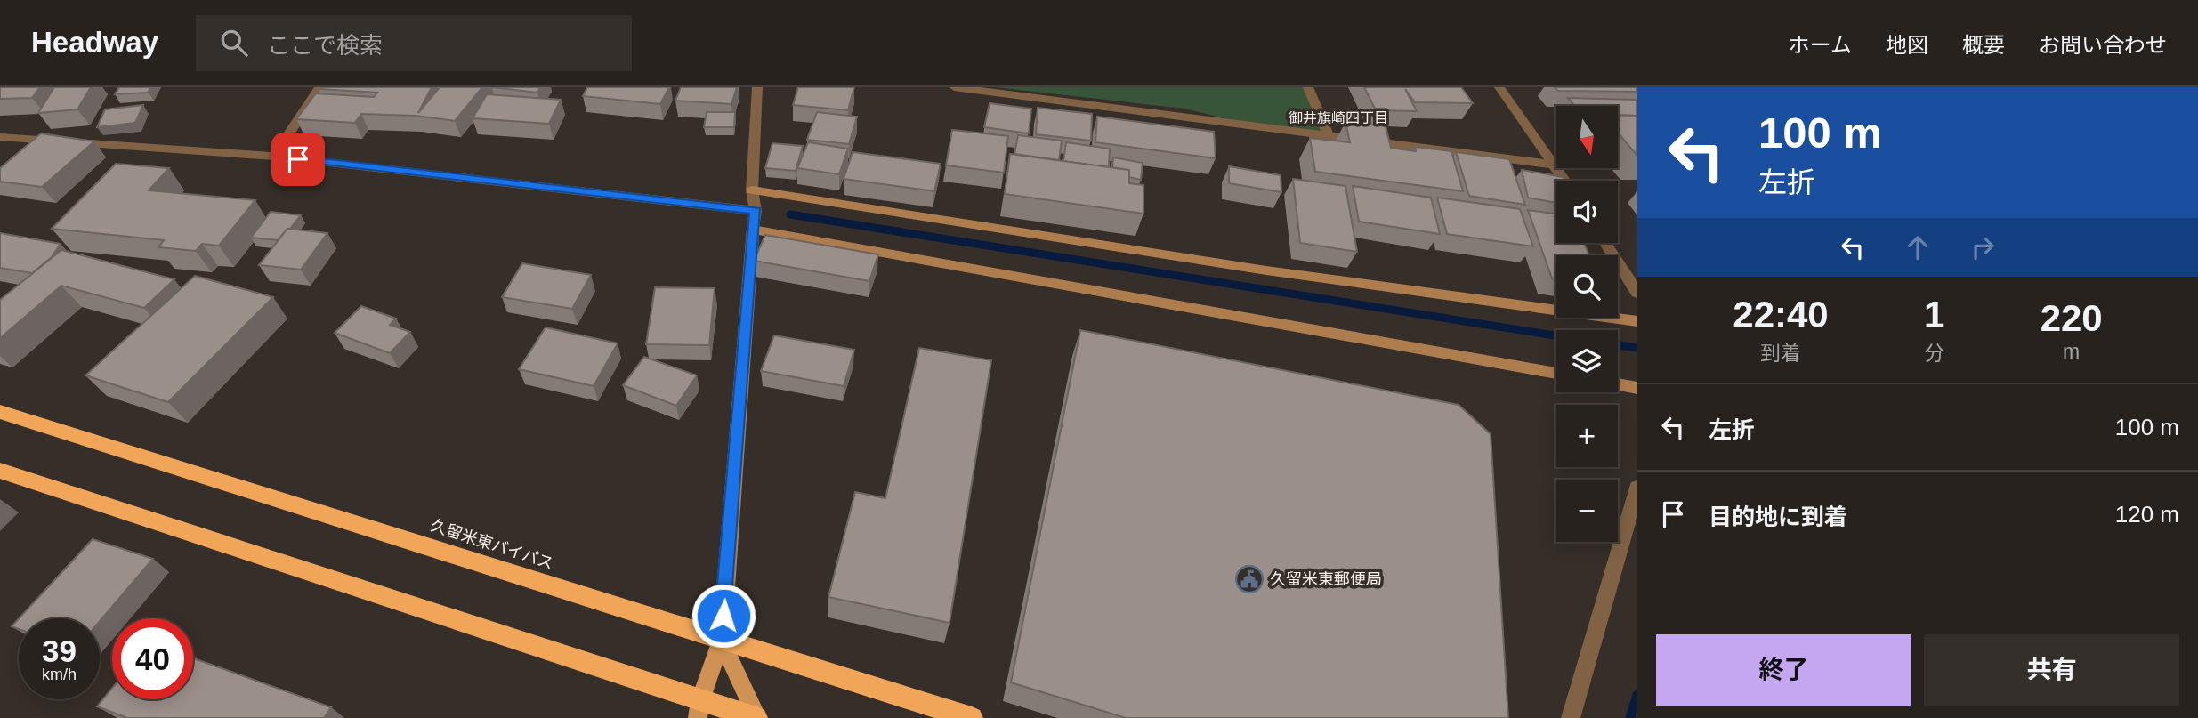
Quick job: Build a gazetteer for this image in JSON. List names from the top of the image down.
{
  "streets": {
    "highway": ["久留米東バイパス"]
  },
  "districts": ["御井旗崎四丁目"],
  "places": {
    "public building": ["久留米東郵便局"]
  },
  "north": "bottom",
  "page": {
    "header": "Headway",
    "search": "ここで検索",
    "nav": [
      "ホーム",
      "地図",
      "概要",
      "お問い合わせ"
    ],
    "turn": ["100 m", "左折"],
    "map_buttons": ["+", "−"],
    "eta": [
      "22:40",
      "到着",
      "1",
      "分",
      "220",
      "m"
    ],
    "list": [
      {
        "name": "左折",
        "value": "100 m"
      },
      {
        "name": "目的地に到着",
        "value": "120 m"
      }
    ],
    "speed": "39 km/h",
    "limit": "40",
    "buttons": ["終了", "共有"]
  }
}
